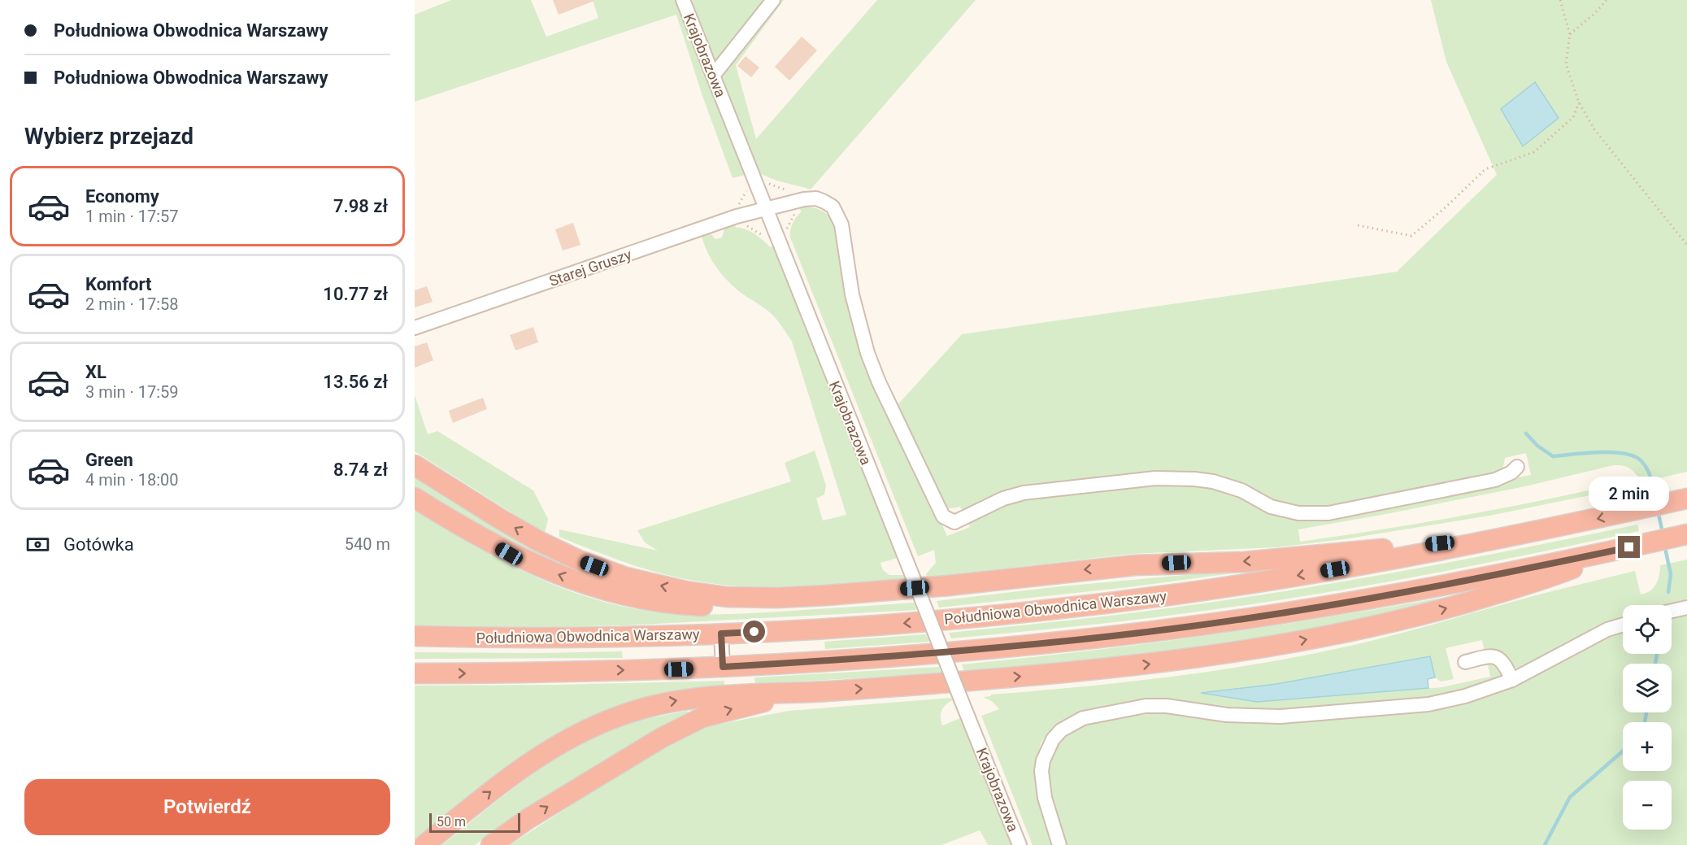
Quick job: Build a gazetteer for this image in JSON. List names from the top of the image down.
{
  "streets": {
    "highway": ["Południowa Obwodnica Warszawy"],
    "street": ["Krajobrazowa", "Starej Gruszy"]
  },
  "crossings": [
    ["Krajobrazowa", "Starej Gruszy"]
  ],
  "scale_bar": "50 m",
  "page": {
    "banner": ["Południowa Obwodnica Warszawy", "Południowa Obwodnica Warszawy"],
    "heading": "Wybierz przejazd",
    "list": [
      {
        "name": "Economy",
        "note": "1 min · 17:57",
        "value": "7.98 zł"
      },
      {
        "name": "Komfort",
        "note": "2 min · 17:58",
        "value": "10.77 zł"
      },
      {
        "name": "XL",
        "note": "3 min · 17:59",
        "value": "13.56 zł"
      },
      {
        "name": "Green",
        "note": "4 min · 18:00",
        "value": "8.74 zł"
      }
    ],
    "bubble": "2 min",
    "pay": ["Gotówka", "540 m"],
    "map_buttons": ["+", "−"],
    "buttons": "Potwierdź",
    "scale": "50 m"
  }
}
